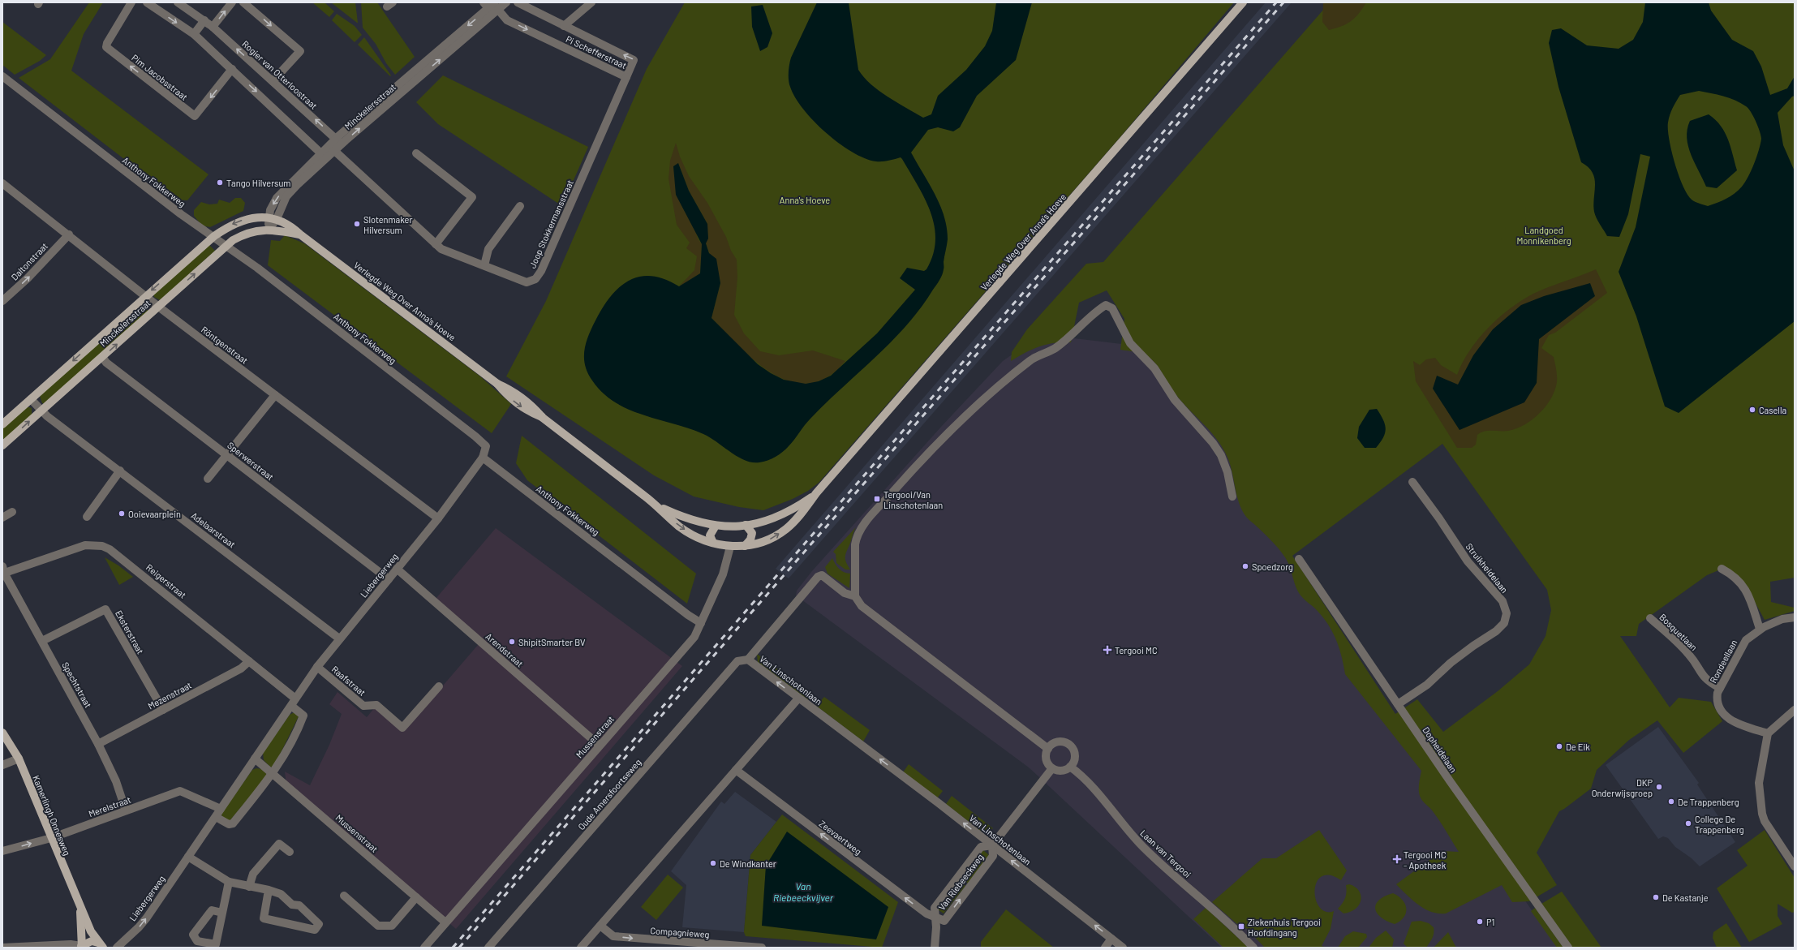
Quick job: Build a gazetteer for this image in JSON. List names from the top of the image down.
{
  "streets": {
    "main road": ["Minckelersstraat", "Verlegde Weg Over Anna's Hoeve", "Kamerlingh Onnesweg"],
    "street": [
      "Pi Schefferstraat",
      "Rogier van Otterloostraat",
      "Pim Jacobsstraat",
      "Anthony Fokkerweg",
      "Joop Stokkermansstraat",
      "Daltonstraat",
      "Röntgenstraat",
      "Sperwerstraat",
      "Adelaarstraat",
      "Struikheidelaan",
      "Liebergerweg",
      "Reigerstraat",
      "Eksterstraat",
      "Bosquetlaan",
      "Arendstraat",
      "Rondeellaan",
      "Van Linschotenlaan",
      "Raafstraat",
      "Spechtstraat",
      "Mezenstraat",
      "Mussenstraat",
      "Dopheidelaan",
      "Oude Amersfoortseweg",
      "Merelstraat",
      "Zeevaertweg",
      "Laan van Tergooi",
      "Van Riebeeckweg",
      "Compagnieweg"
    ]
  },
  "crossings": [
    ["Pi Schefferstraat", "Minckelersstraat"],
    ["Pi Schefferstraat", "Joop Stokkermansstraat"],
    ["Rogier van Otterloostraat", "Minckelersstraat"],
    ["Minckelersstraat", "Anthony Fokkerweg"],
    ["Minckelersstraat", "Joop Stokkermansstraat"],
    ["Minckelersstraat", "Verlegde Weg Over Anna's Hoeve"],
    ["Minckelersstraat", "Röntgenstraat"],
    ["Minckelersstraat", "Sperwerstraat"],
    ["Minckelersstraat", "Adelaarstraat"],
    ["Anthony Fokkerweg", "Liebergerweg"],
    ["Anthony Fokkerweg", "Mussenstraat"],
    ["Verlegde Weg Over Anna's Hoeve", "Mussenstraat"],
    ["Daltonstraat", "Röntgenstraat"],
    ["Röntgenstraat", "Liebergerweg"],
    ["Sperwerstraat", "Liebergerweg"],
    ["Adelaarstraat", "Liebergerweg"],
    ["Struikheidelaan", "Dopheidelaan"],
    ["Liebergerweg", "Reigerstraat"],
    ["Liebergerweg", "Arendstraat"],
    ["Liebergerweg", "Raafstraat"],
    ["Liebergerweg", "Mussenstraat"],
    ["Liebergerweg", "Merelstraat"],
    ["Reigerstraat", "Spechtstraat"],
    ["Reigerstraat", "Mezenstraat"],
    ["Eksterstraat", "Spechtstraat"],
    ["Eksterstraat", "Mezenstraat"],
    ["Bosquetlaan", "Rondeellaan"],
    ["Arendstraat", "Mussenstraat"],
    ["Van Linschotenlaan", "Oude Amersfoortseweg"],
    ["Van Linschotenlaan", "Laan van Tergooi"],
    ["Van Linschotenlaan", "Van Riebeeckweg"],
    ["Spechtstraat", "Mezenstraat"],
    ["Spechtstraat", "Merelstraat"],
    ["Merelstraat", "Kamerlingh Onnesweg"],
    ["Zeevaertweg", "Van Riebeeckweg"],
    ["Laan van Tergooi", "Van Riebeeckweg"]
  ],
  "one_way": [
    "Daltonstraat",
    "Van Linschotenlaan",
    "Zeevaertweg",
    "Compagnieweg"
  ],
  "water": ["Van Riebeeckvijver"],
  "parks": ["Anna's Hoeve", "Landgoed Monnikenberg"],
  "places": {
    "other": [
      "Tango Hilversum",
      "Slotenmaker Hilversum",
      "Casella",
      "Ooievaarplein",
      "Spoedzorg",
      "ShipitSmarter BV",
      "De Eik",
      "DKP Onderwijsgroep",
      "De Trappenberg",
      "College De Trappenberg",
      "De Windkanter",
      "De Kastanje",
      "P1"
    ],
    "transit": ["Tergooi/Van Linschotenlaan", "Ziekenhuis Tergooi Hoofdingang"],
    "health": ["Tergooi MC", "Tergooi MC - Apotheek"]
  }
}
